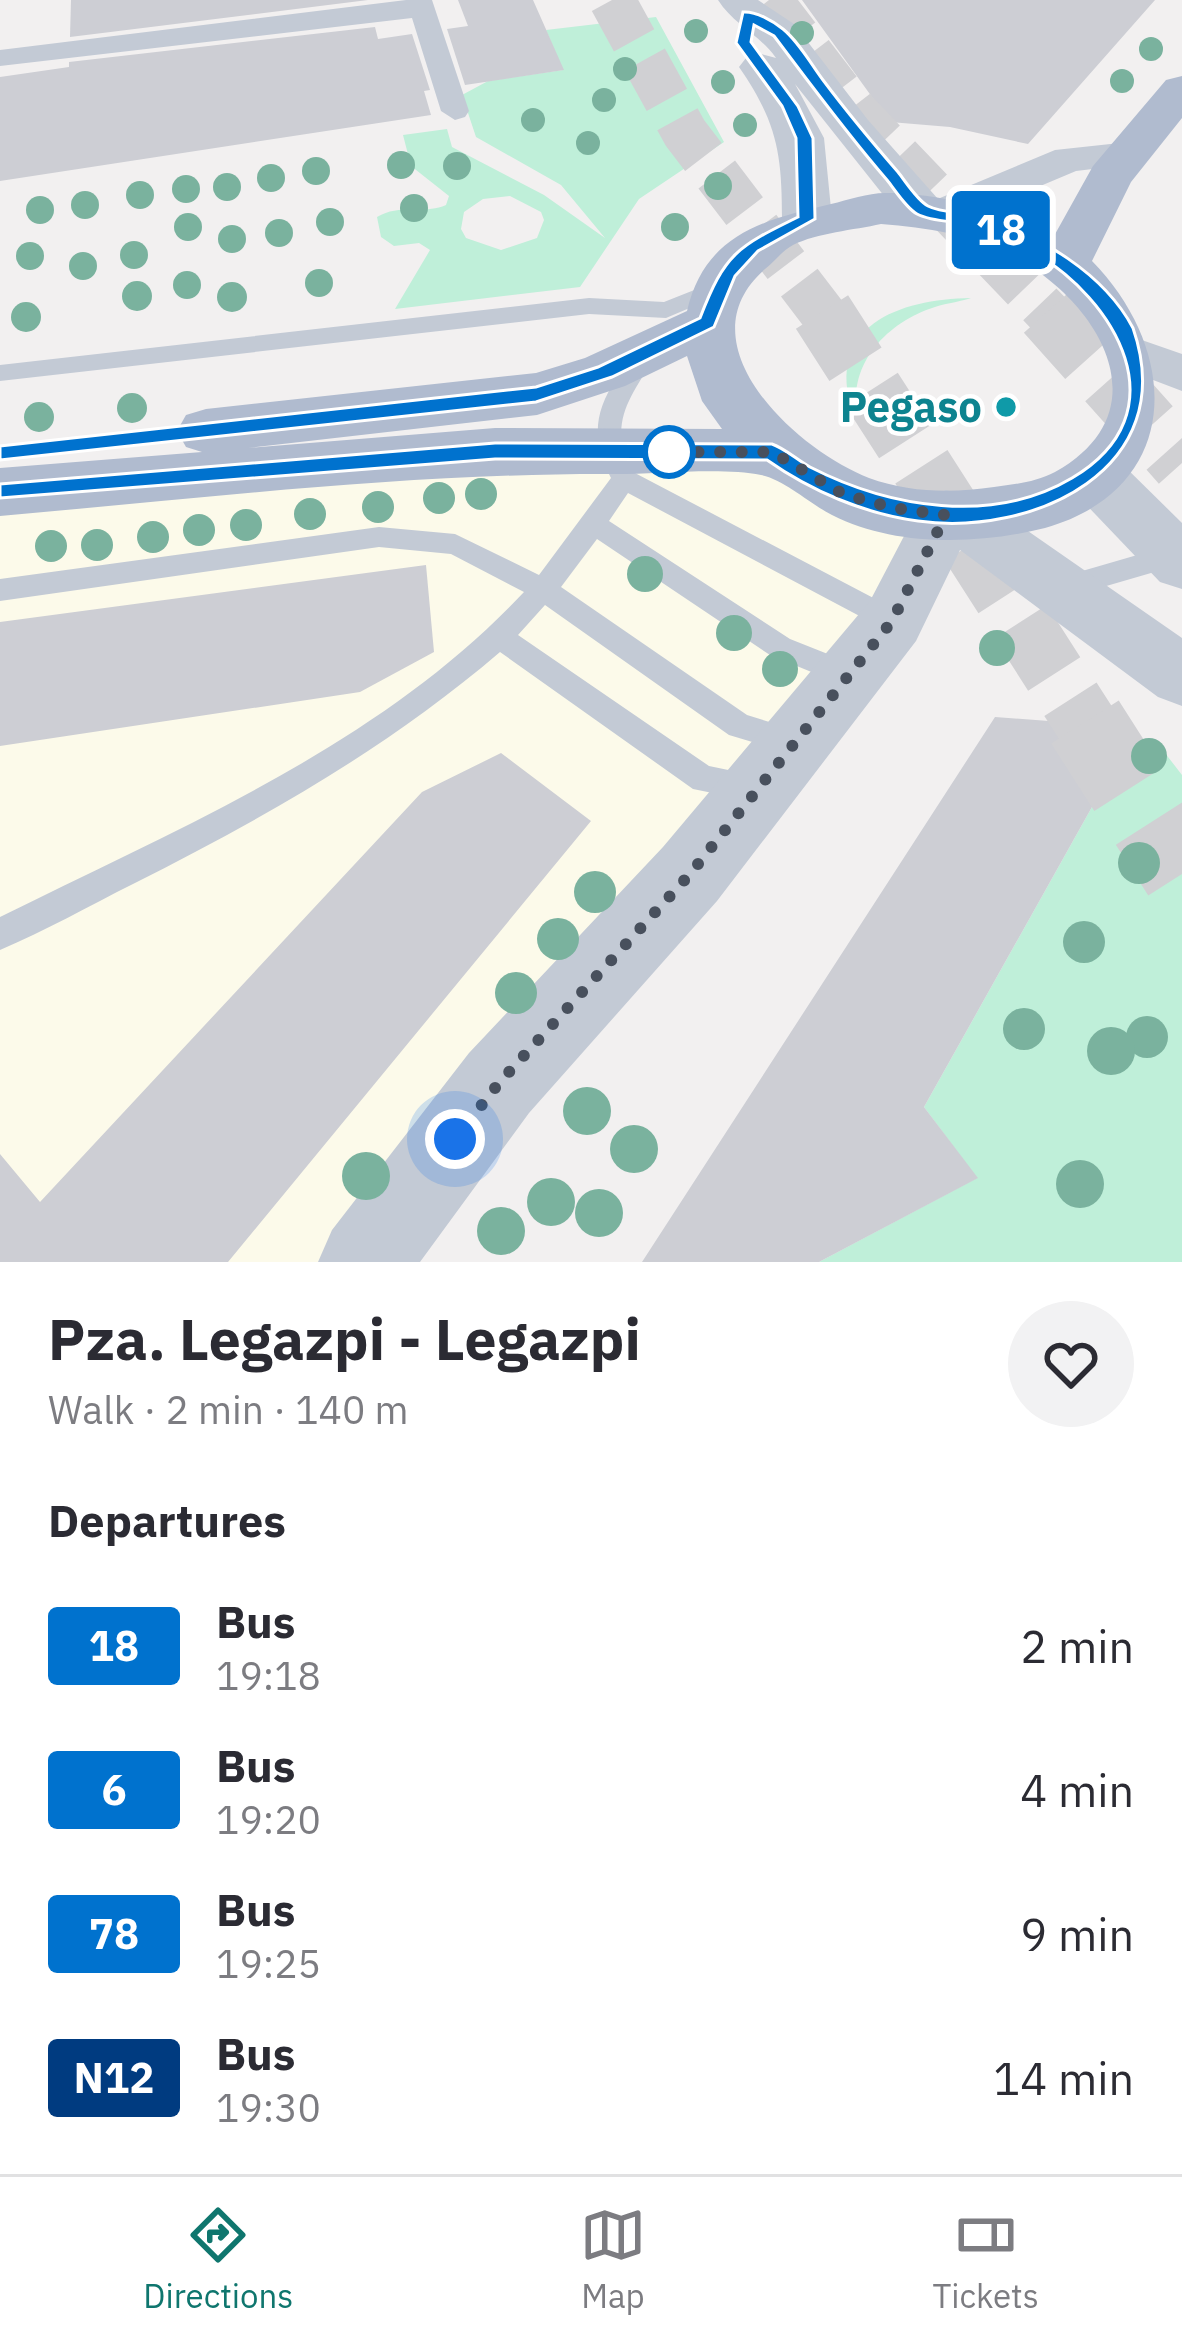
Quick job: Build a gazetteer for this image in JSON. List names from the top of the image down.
{
  "places": ["Pegaso"],
  "lines": ["bus line 18"],
  "page": {
    "on_map": "18",
    "heading": [
      ["Pza. Legazpi - Legazpi", "Walk · 2 min · 140 m"],
      "Departures"
    ],
    "list": [
      {
        "mark": "18",
        "name": "Bus",
        "note": "19:18",
        "value": "2 min"
      },
      {
        "mark": "6",
        "name": "Bus",
        "note": "19:20",
        "value": "4 min"
      },
      {
        "mark": "78",
        "name": "Bus",
        "note": "19:25",
        "value": "9 min"
      },
      {
        "mark": "N12",
        "name": "Bus",
        "note": "19:30",
        "value": "14 min"
      }
    ],
    "tabs": ["Directions", "Map", "Tickets"]
  }
}
